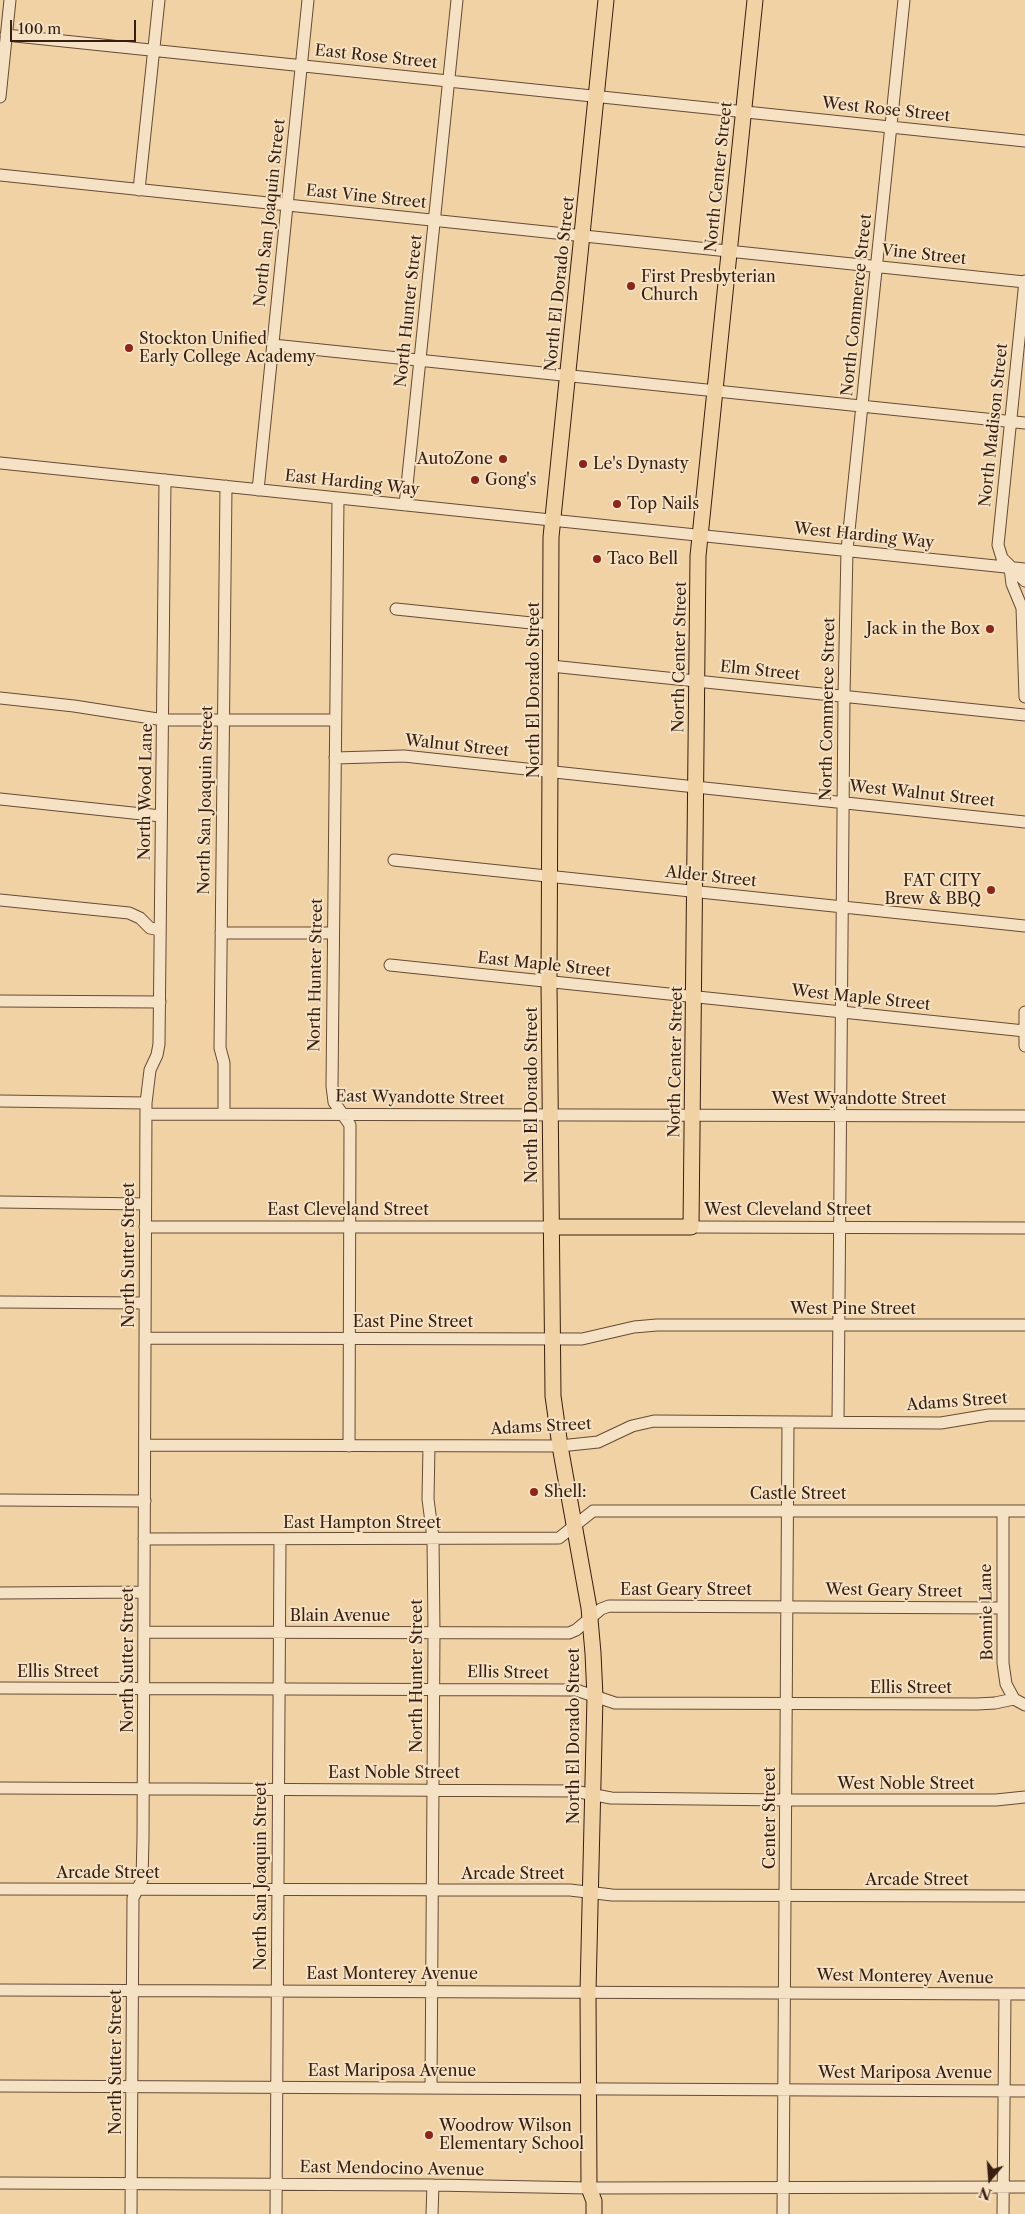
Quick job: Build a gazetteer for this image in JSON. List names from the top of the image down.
{
  "streets": {
    "main road": ["North Center Street", "North El Dorado Street", "West Cleveland Street"],
    "street": [
      "East Rose Street",
      "West Rose Street",
      "East Vine Street",
      "North San Joaquin Street",
      "Vine Street",
      "North Commerce Street",
      "North Hunter Street",
      "North Madison Street",
      "East Harding Way",
      "West Harding Way",
      "Elm Street",
      "Walnut Street",
      "North Wood Lane",
      "West Walnut Street",
      "Alder Street",
      "East Maple Street",
      "West Maple Street",
      "East Wyandotte Street",
      "West Wyandotte Street",
      "East Cleveland Street",
      "North Sutter Street",
      "West Pine Street",
      "East Pine Street",
      "Adams Street",
      "Castle Street",
      "East Hampton Street",
      "East Geary Street",
      "West Geary Street",
      "Bonnie Lane",
      "Blain Avenue",
      "Ellis Street",
      "East Noble Street",
      "West Noble Street",
      "Center Street",
      "Arcade Street",
      "East Monterey Avenue",
      "West Monterey Avenue",
      "East Mariposa Avenue",
      "West Mariposa Avenue",
      "East Mendocino Avenue"
    ]
  },
  "crossings": [
    ["East Rose Street", "West Rose Street"],
    ["East Rose Street", "North Center Street"],
    ["East Rose Street", "North San Joaquin Street"],
    ["East Rose Street", "North El Dorado Street"],
    ["East Rose Street", "North Hunter Street"],
    ["West Rose Street", "North Center Street"],
    ["West Rose Street", "North Commerce Street"],
    ["North Center Street", "East Vine Street"],
    ["North Center Street", "Vine Street"],
    ["North Center Street", "East Harding Way"],
    ["North Center Street", "West Harding Way"],
    ["North Center Street", "Elm Street"],
    ["North Center Street", "Walnut Street"],
    ["North Center Street", "West Walnut Street"],
    ["North Center Street", "Alder Street"],
    ["North Center Street", "East Maple Street"],
    ["North Center Street", "West Maple Street"],
    ["North Center Street", "East Wyandotte Street"],
    ["North Center Street", "West Wyandotte Street"],
    ["North Center Street", "West Cleveland Street"],
    ["East Vine Street", "North San Joaquin Street"],
    ["East Vine Street", "Vine Street"],
    ["East Vine Street", "North El Dorado Street"],
    ["East Vine Street", "North Hunter Street"],
    ["North San Joaquin Street", "East Harding Way"],
    ["North San Joaquin Street", "East Wyandotte Street"],
    ["North San Joaquin Street", "East Hampton Street"],
    ["North San Joaquin Street", "Blain Avenue"],
    ["North San Joaquin Street", "Ellis Street"],
    ["North San Joaquin Street", "East Noble Street"],
    ["North San Joaquin Street", "Arcade Street"],
    ["North San Joaquin Street", "East Monterey Avenue"],
    ["North San Joaquin Street", "East Mariposa Avenue"],
    ["North San Joaquin Street", "East Mendocino Avenue"],
    ["Vine Street", "North Commerce Street"],
    ["Vine Street", "North Madison Street"],
    ["North El Dorado Street", "East Harding Way"],
    ["North El Dorado Street", "Elm Street"],
    ["North El Dorado Street", "Walnut Street"],
    ["North El Dorado Street", "Alder Street"],
    ["North El Dorado Street", "East Maple Street"],
    ["North El Dorado Street", "East Wyandotte Street"],
    ["North El Dorado Street", "East Cleveland Street"],
    ["North El Dorado Street", "West Cleveland Street"],
    ["North El Dorado Street", "East Pine Street"],
    ["North El Dorado Street", "Adams Street"],
    ["North El Dorado Street", "Castle Street"],
    ["North El Dorado Street", "East Hampton Street"],
    ["North El Dorado Street", "East Geary Street"],
    ["North El Dorado Street", "Blain Avenue"],
    ["North El Dorado Street", "Ellis Street"],
    ["North El Dorado Street", "East Noble Street"],
    ["North El Dorado Street", "Arcade Street"],
    ["North El Dorado Street", "East Monterey Avenue"],
    ["North El Dorado Street", "East Mariposa Avenue"],
    ["North El Dorado Street", "East Mendocino Avenue"],
    ["North Commerce Street", "West Harding Way"],
    ["North Commerce Street", "Elm Street"],
    ["North Commerce Street", "West Walnut Street"],
    ["North Commerce Street", "Alder Street"],
    ["North Commerce Street", "West Maple Street"],
    ["North Commerce Street", "West Wyandotte Street"],
    ["North Commerce Street", "West Cleveland Street"],
    ["North Commerce Street", "West Pine Street"],
    ["North Commerce Street", "Adams Street"],
    ["North Hunter Street", "East Harding Way"],
    ["North Hunter Street", "Walnut Street"],
    ["North Hunter Street", "East Wyandotte Street"],
    ["North Hunter Street", "East Cleveland Street"],
    ["North Hunter Street", "East Pine Street"],
    ["North Hunter Street", "Adams Street"],
    ["North Hunter Street", "East Hampton Street"],
    ["North Hunter Street", "Blain Avenue"],
    ["North Hunter Street", "Ellis Street"],
    ["North Hunter Street", "East Noble Street"],
    ["North Hunter Street", "Arcade Street"],
    ["North Hunter Street", "East Monterey Avenue"],
    ["North Hunter Street", "East Mariposa Avenue"],
    ["North Madison Street", "West Harding Way"],
    ["East Harding Way", "West Harding Way"],
    ["East Harding Way", "North Wood Lane"],
    ["Walnut Street", "West Walnut Street"],
    ["North Wood Lane", "East Wyandotte Street"],
    ["North Wood Lane", "North Sutter Street"],
    ["East Maple Street", "West Maple Street"],
    ["East Wyandotte Street", "West Wyandotte Street"],
    ["East Wyandotte Street", "North Sutter Street"],
    ["East Cleveland Street", "West Cleveland Street"],
    ["East Cleveland Street", "North Sutter Street"],
    ["North Sutter Street", "East Pine Street"],
    ["North Sutter Street", "Adams Street"],
    ["North Sutter Street", "East Hampton Street"],
    ["North Sutter Street", "Blain Avenue"],
    ["North Sutter Street", "Ellis Street"],
    ["North Sutter Street", "East Noble Street"],
    ["North Sutter Street", "Arcade Street"],
    ["North Sutter Street", "East Monterey Avenue"],
    ["North Sutter Street", "East Mariposa Avenue"],
    ["North Sutter Street", "East Mendocino Avenue"],
    ["West Pine Street", "East Pine Street"],
    ["Adams Street", "Center Street"],
    ["Castle Street", "East Hampton Street"],
    ["Castle Street", "Bonnie Lane"],
    ["Castle Street", "Center Street"],
    ["East Geary Street", "West Geary Street"],
    ["East Geary Street", "Blain Avenue"],
    ["East Geary Street", "Center Street"],
    ["West Geary Street", "Bonnie Lane"],
    ["West Geary Street", "Center Street"],
    ["Bonnie Lane", "Ellis Street"],
    ["Ellis Street", "Center Street"],
    ["East Noble Street", "West Noble Street"],
    ["East Noble Street", "Center Street"],
    ["West Noble Street", "Center Street"],
    ["Center Street", "Arcade Street"],
    ["Center Street", "East Monterey Avenue"],
    ["Center Street", "West Monterey Avenue"],
    ["Center Street", "East Mariposa Avenue"],
    ["Center Street", "West Mariposa Avenue"],
    ["Center Street", "East Mendocino Avenue"],
    ["East Monterey Avenue", "West Monterey Avenue"],
    ["East Mariposa Avenue", "West Mariposa Avenue"]
  ],
  "places": [
    "First Presbyterian Church",
    "Stockton Unified Early College Academy",
    "AutoZone",
    "Le's Dynasty",
    "Gong's",
    "Top Nails",
    "Taco Bell",
    "Jack in the Box",
    "FAT CITY Brew & BBQ",
    "Shell:",
    "Woodrow Wilson Elementary School"
  ],
  "scale_bar": "100 m",
  "north": "bottom"
}
